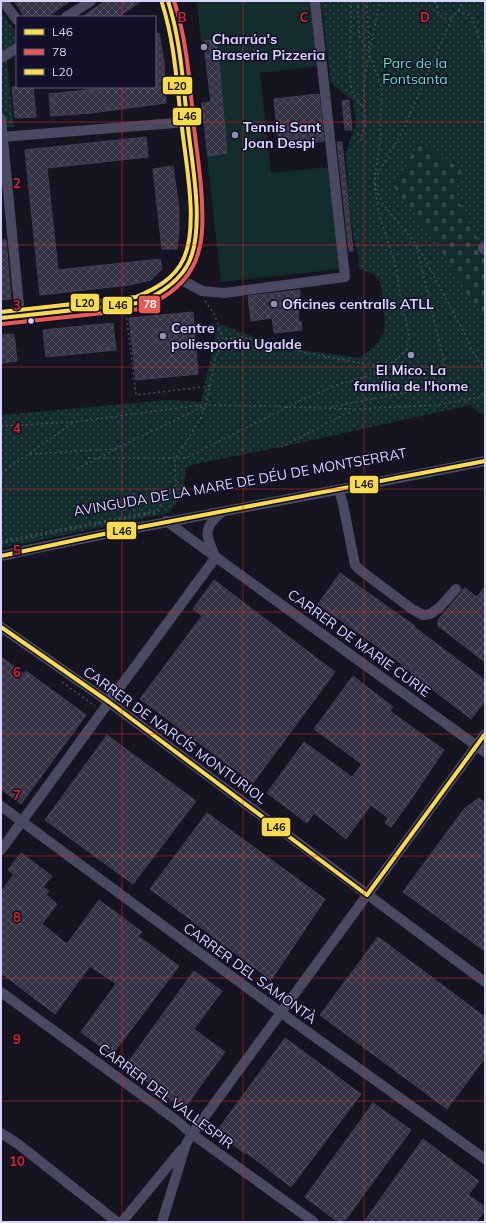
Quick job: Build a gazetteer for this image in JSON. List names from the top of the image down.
{
  "streets": {
    "street": [
      "AVINGUDA DE LA MARE DE DÉU DE MONTSERRAT",
      "CARRER DE MARIE CURIE",
      "CARRER DE NARCÍS MONTURIOL",
      "CARRER DEL SAMONTÀ",
      "CARRER DEL VALLESPIR"
    ]
  },
  "crossings": [
    ["AVINGUDA DE LA MARE DE DÉU DE MONTSERRAT", "CARRER DE MARIE CURIE"]
  ],
  "parks": ["Parc de la Fontsanta"],
  "places": [
    "Charrúa's Braseria Pizzeria",
    "Tennis Sant Joan Despi",
    "Oficines centralls ATLL",
    "Centre poliesportiu Ugalde",
    "El Mico. La família de l'home"
  ],
  "lines": ["transit line L46", "transit line 78", "transit line L20"],
  "legend": ["L46", "78", "L20"],
  "grid": {
    "columns": ["B", "C", "D"],
    "rows": [
      "2",
      "3",
      "4",
      "5",
      "6",
      "7",
      "8",
      "9",
      "10"
    ]
  }
}
